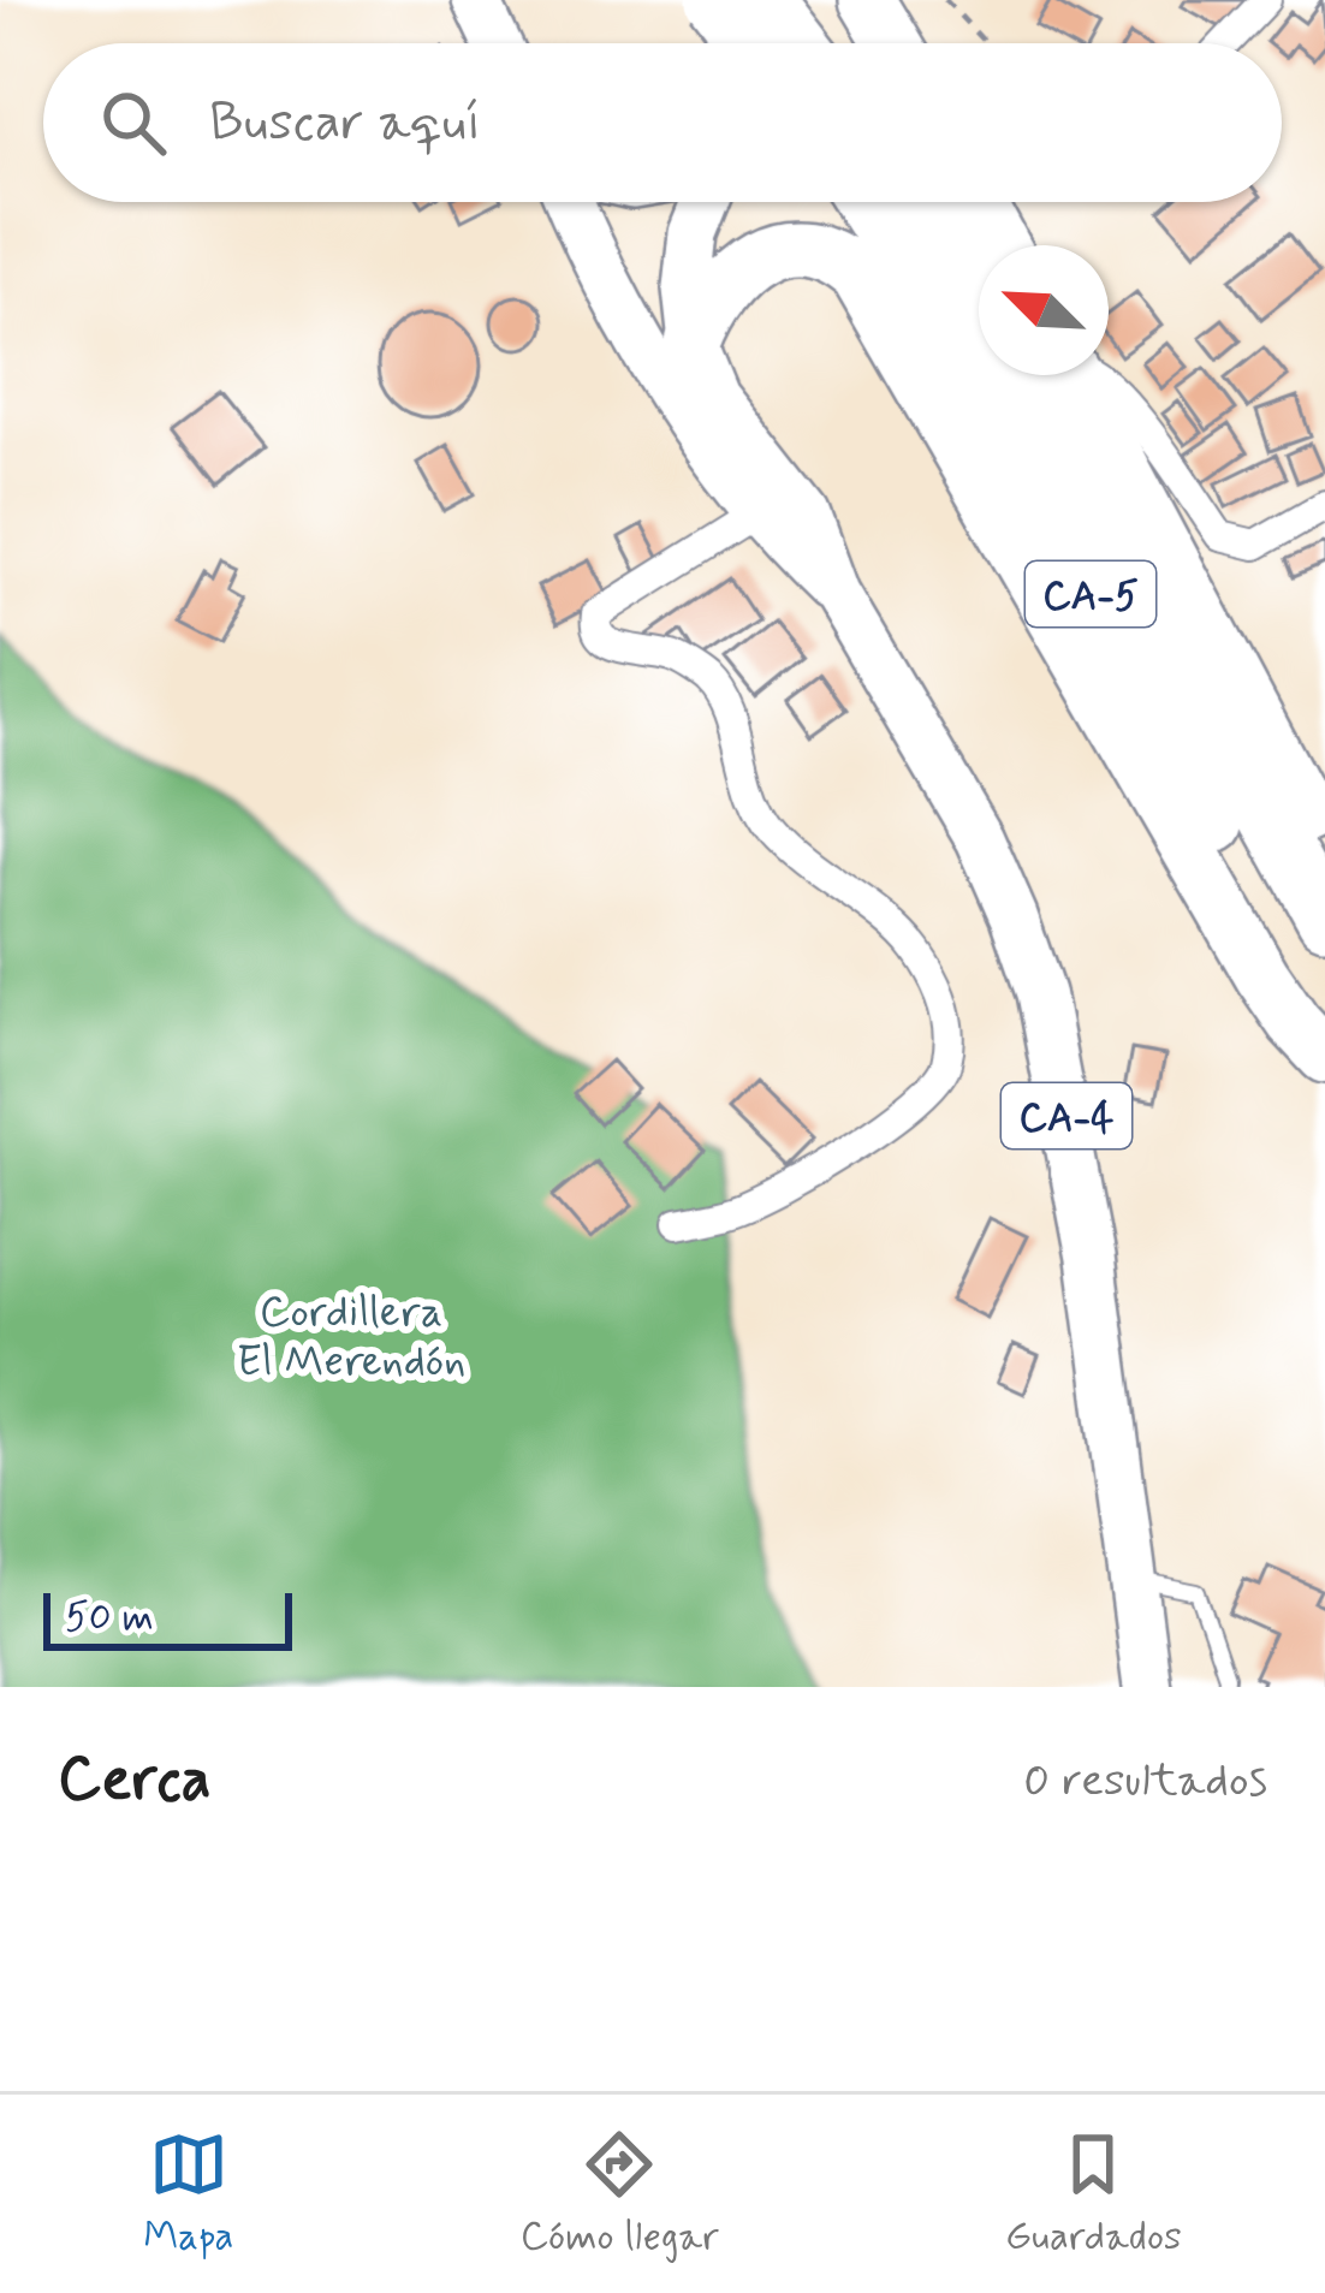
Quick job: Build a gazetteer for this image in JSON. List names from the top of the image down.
{
  "streets": {
    "highway": ["CA-5"],
    "main road": ["CA-4"]
  },
  "parks": ["Cordillera El Merendón"],
  "scale_bar": "50 m",
  "north": "top left",
  "page": {
    "search": "Buscar aquí",
    "scale": "50 m",
    "heading": ["Cerca", "0 resultados"],
    "nav": ["Mapa", "Cómo llegar", "Guardados"]
  }
}
